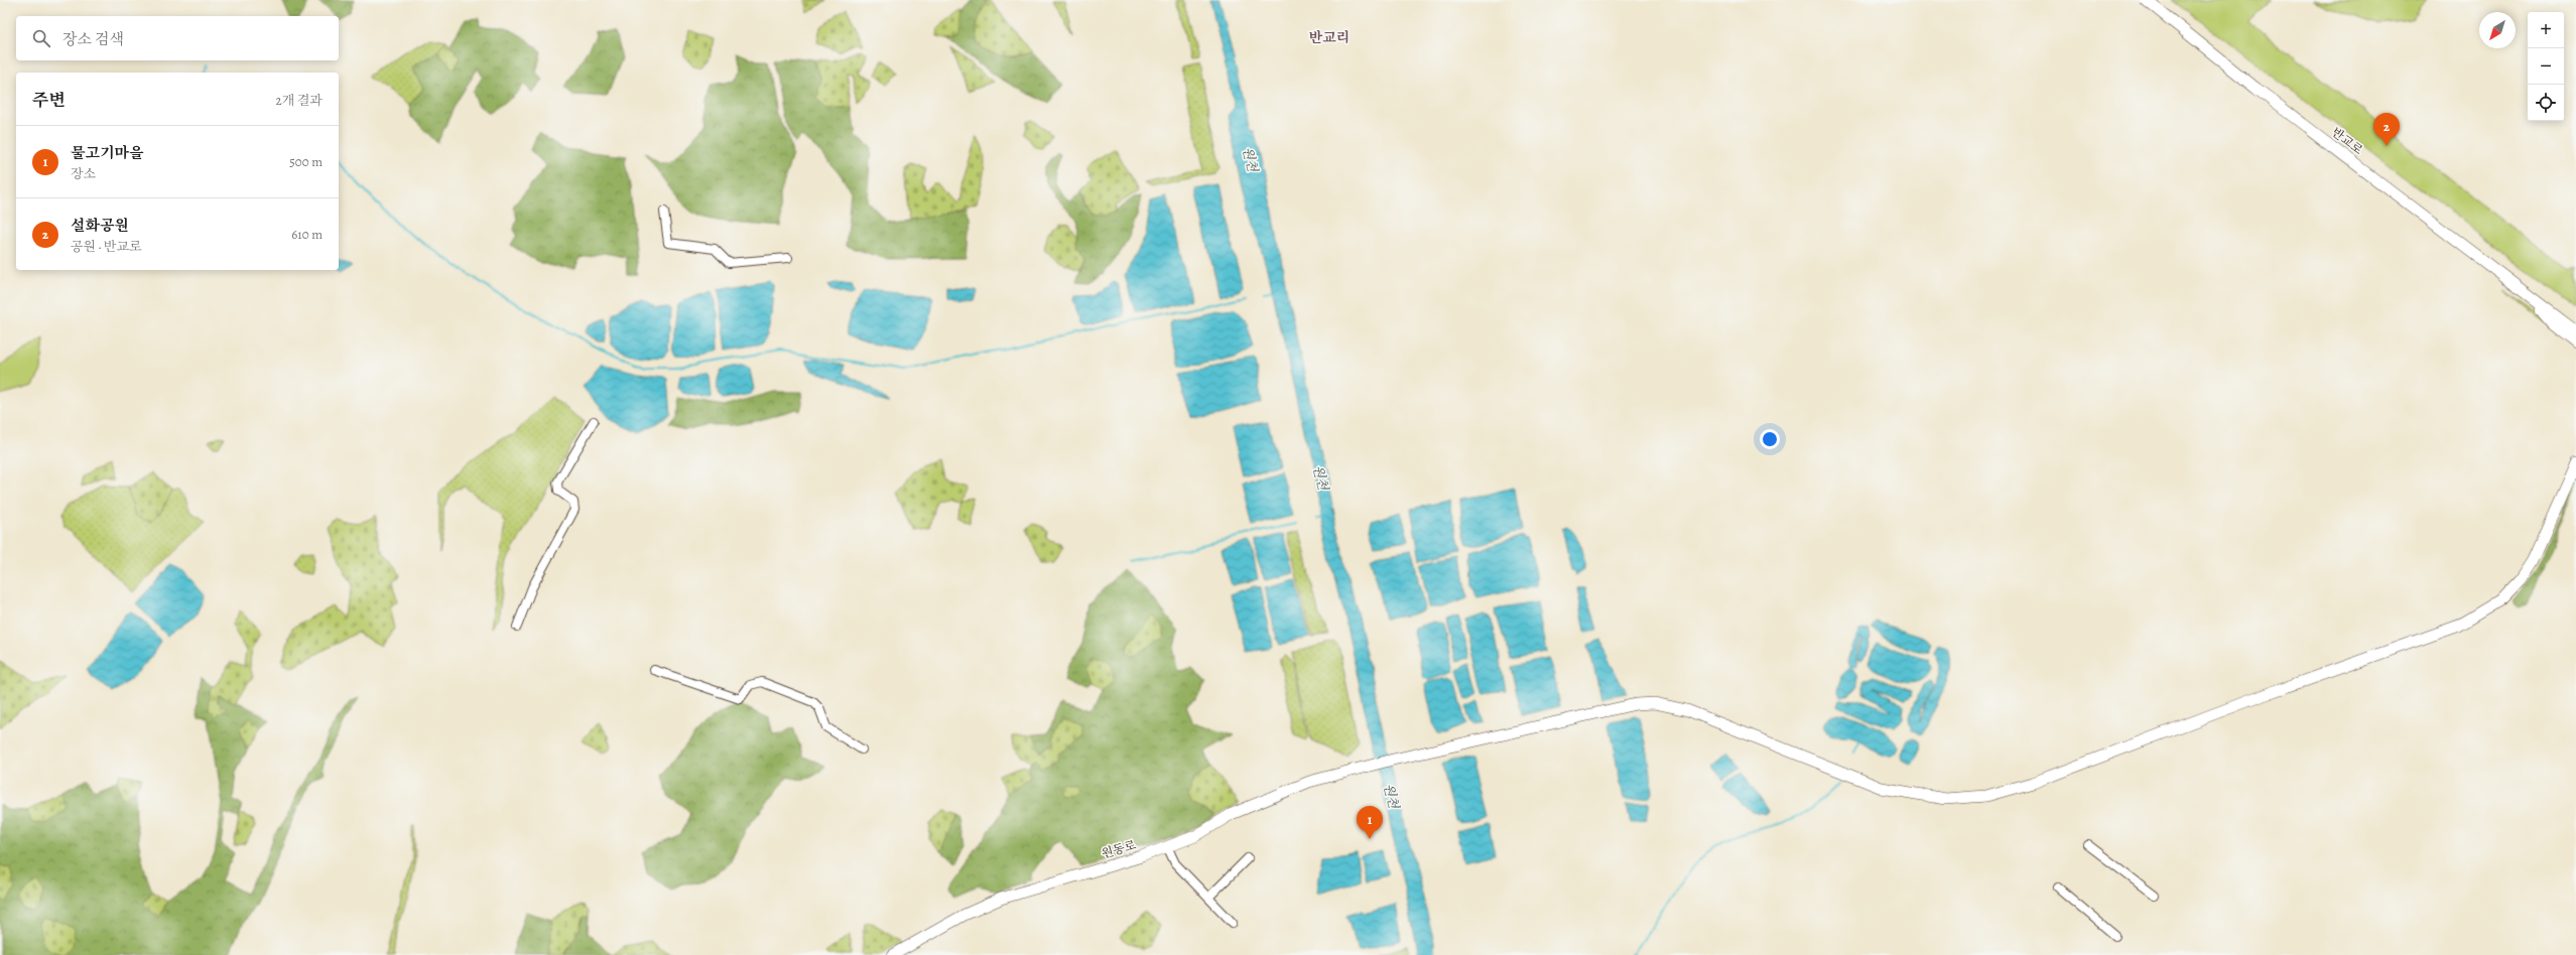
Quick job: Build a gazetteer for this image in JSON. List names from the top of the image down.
{
  "streets": {
    "street": ["반교로", "원동로"]
  },
  "districts": ["반교리"],
  "water": ["원천"],
  "north": "bottom left",
  "page": {
    "map_buttons": ["+", "−"],
    "search": "장소 검색",
    "heading": ["주변", "2개 결과"],
    "pins": ["2", "1"],
    "list": [
      {
        "mark": "1",
        "name": "물고기마을",
        "note": "장소",
        "value": "500 m"
      },
      {
        "mark": "2",
        "name": "설화공원",
        "note": "공원 · 반교로",
        "value": "610 m"
      }
    ]
  }
}
